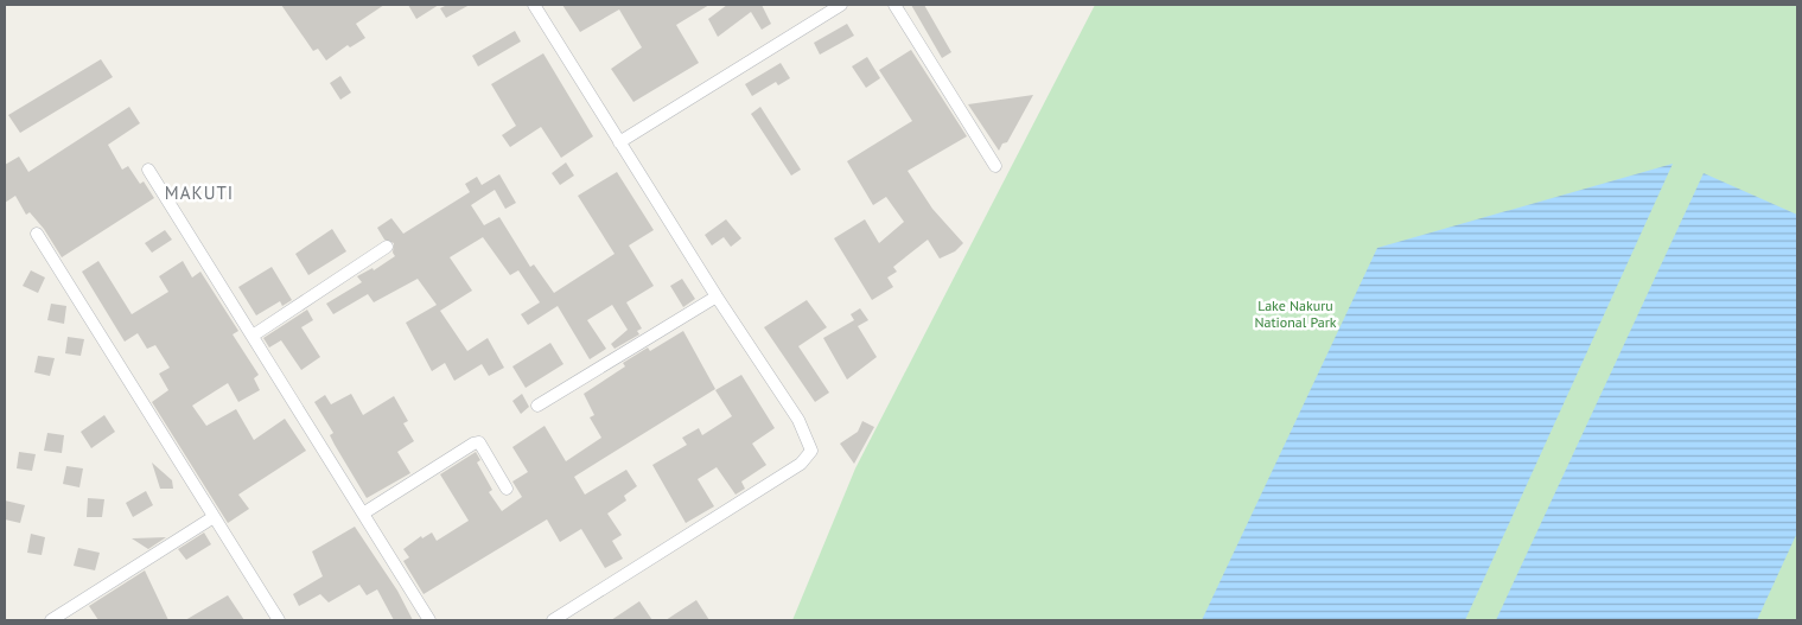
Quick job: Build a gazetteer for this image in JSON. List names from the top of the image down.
{
  "districts": ["MAKUTI"],
  "parks": ["Lake Nakuru National Park"]
}
